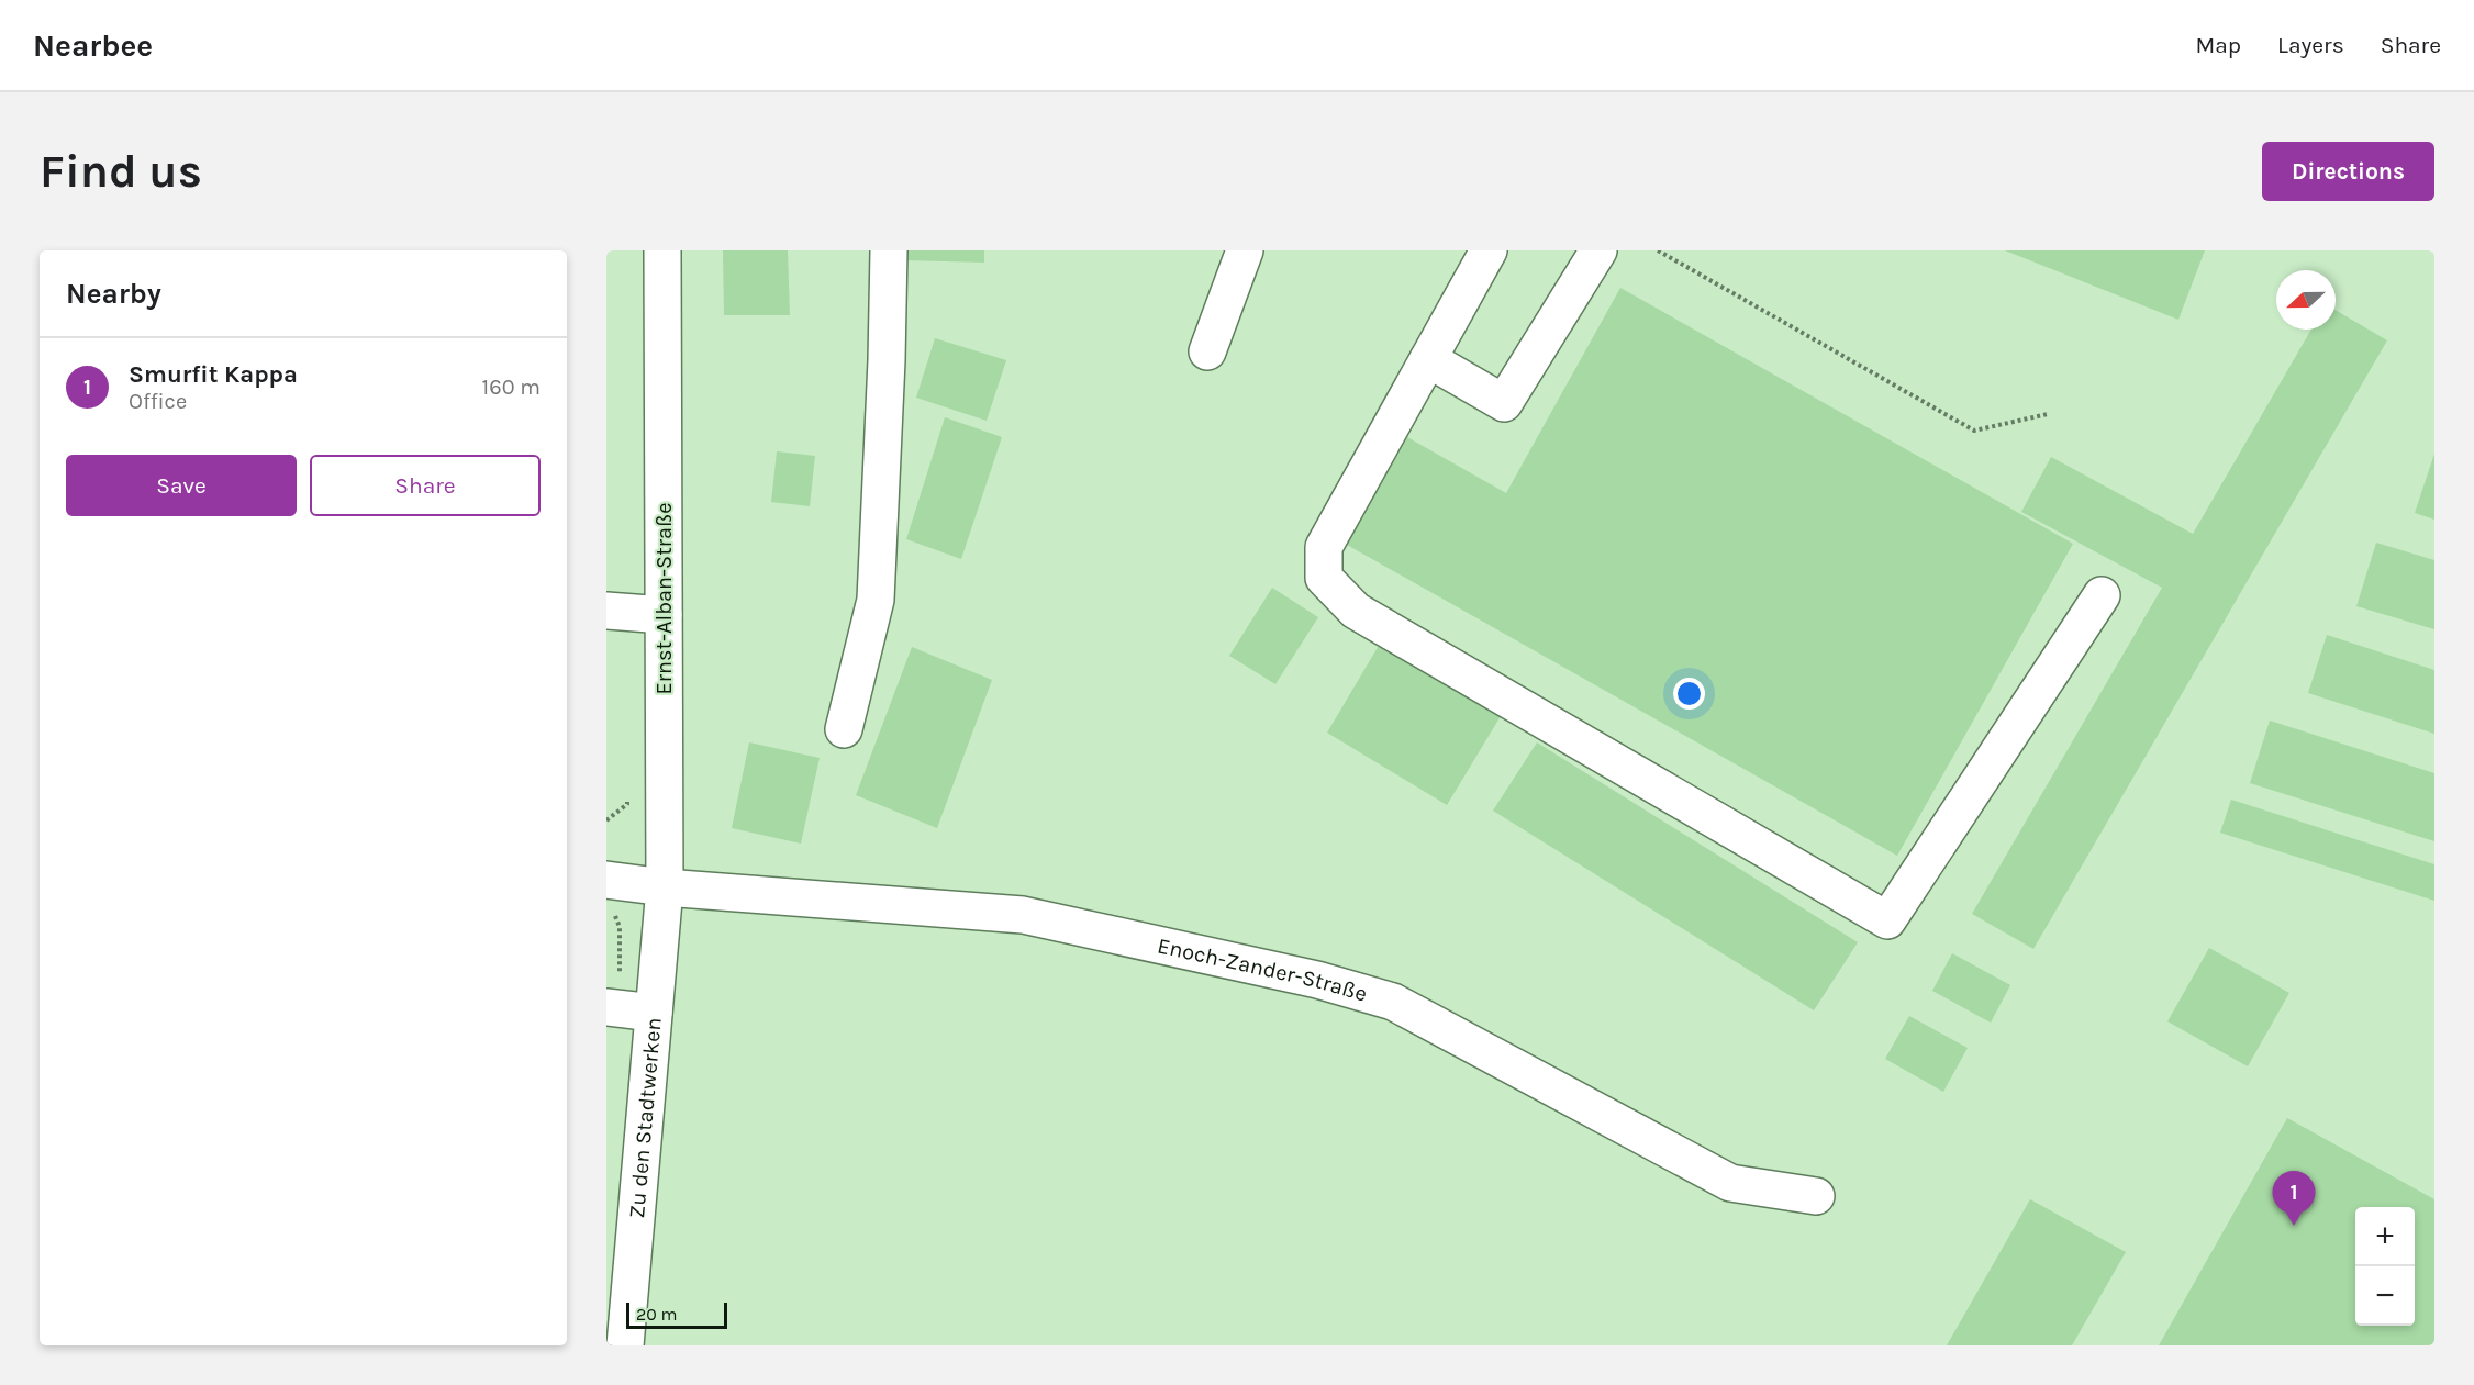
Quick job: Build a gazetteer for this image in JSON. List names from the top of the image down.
{
  "streets": {
    "street": ["Ernst-Alban-Straße", "Enoch-Zander-Straße", "Zu den Stadtwerken"]
  },
  "crossings": [
    ["Ernst-Alban-Straße", "Enoch-Zander-Straße"],
    ["Ernst-Alban-Straße", "Zu den Stadtwerken"],
    ["Enoch-Zander-Straße", "Zu den Stadtwerken"]
  ],
  "scale_bar": "20 m",
  "north": "left",
  "page": {
    "header": "Nearbee",
    "nav": ["Map", "Layers", "Share"],
    "buttons": [
      "Directions",
      ["Save", "Share"]
    ],
    "title": "Find us",
    "heading": "Nearby",
    "list": [
      {
        "mark": "1",
        "name": "Smurfit Kappa",
        "note": "Office",
        "value": "160 m"
      }
    ],
    "pins": "1",
    "map_buttons": ["+", "−"],
    "scale": "20 m"
  }
}
